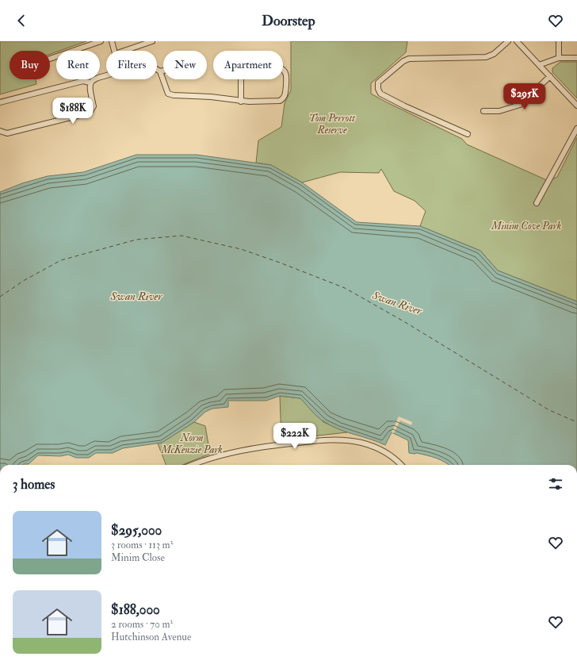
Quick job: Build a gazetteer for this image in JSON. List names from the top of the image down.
{
  "water": ["Swan River"],
  "parks": ["Tom Perrott Reserve", "Minim Cove Park", "Norm McKenzie Park"],
  "page": {
    "header": "Doorstep",
    "chip": [
      "Buy",
      "Rent",
      "Filters",
      "New",
      "Apartment"
    ],
    "price": ["$295K", "$188K", "$222K"],
    "heading": "3 homes",
    "list": [
      {
        "name": "$295,000",
        "note": "3 rooms · 113 m² · Minim Close"
      },
      {
        "name": "$188,000",
        "note": "2 rooms · 70 m² · Hutchinson Avenue"
      }
    ]
  }
}
